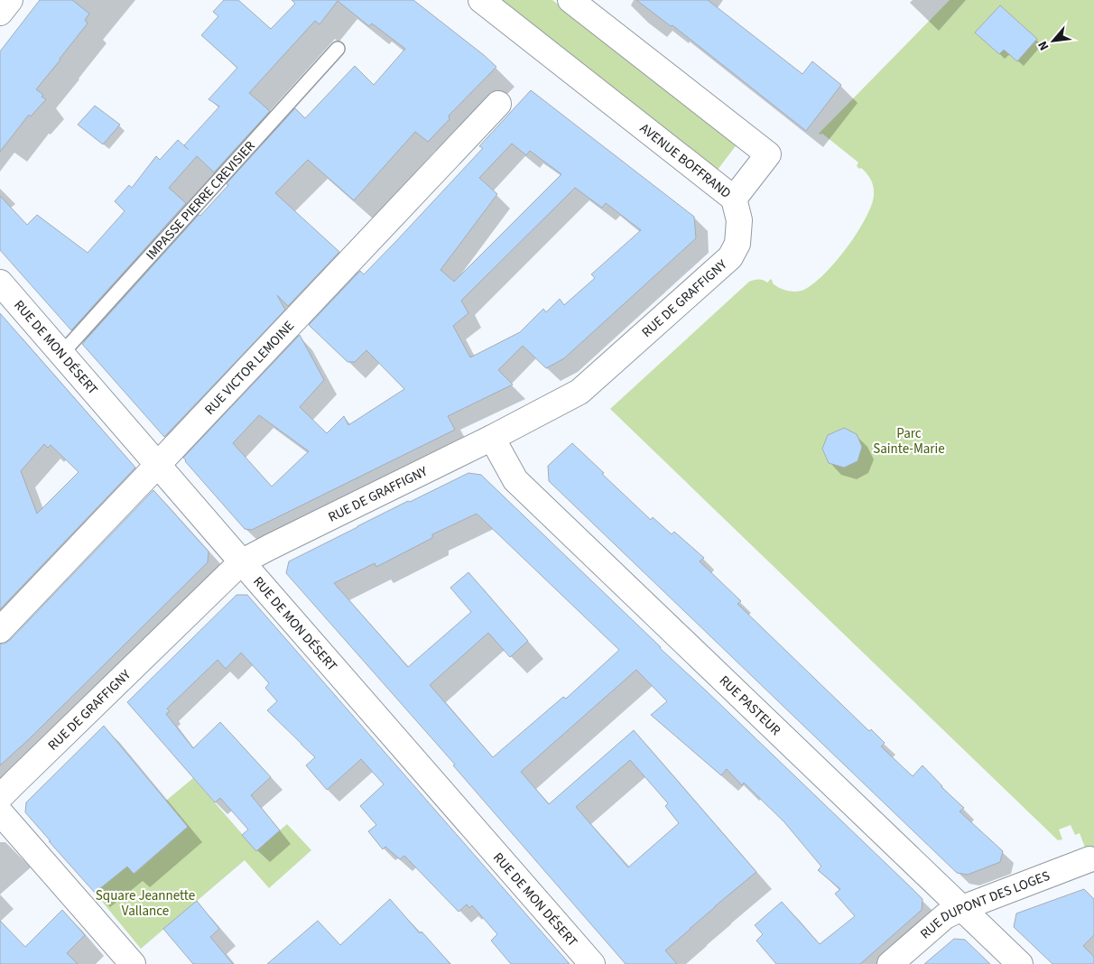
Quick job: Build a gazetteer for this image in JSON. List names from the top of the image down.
{
  "streets": {
    "street": [
      "AVENUE BOFFRAND",
      "RUE DE GRAFFIGNY",
      "RUE DE MON DÉSERT",
      "RUE VICTOR LEMOINE",
      "RUE PASTEUR",
      "RUE DUPONT DES LOGES"
    ],
    "lane": ["IMPASSE PIERRE CREVISIER"]
  },
  "crossings": [
    ["AVENUE BOFFRAND", "RUE DE GRAFFIGNY"],
    ["IMPASSE PIERRE CREVISIER", "RUE DE MON DÉSERT"],
    ["RUE DE GRAFFIGNY", "RUE DE MON DÉSERT"],
    ["RUE DE GRAFFIGNY", "RUE PASTEUR"],
    ["RUE DE MON DÉSERT", "RUE VICTOR LEMOINE"],
    ["RUE PASTEUR", "RUE DUPONT DES LOGES"]
  ],
  "parks": ["Parc Sainte-Marie", "Square Jeannette Vallance"],
  "north": "bottom left"
}
